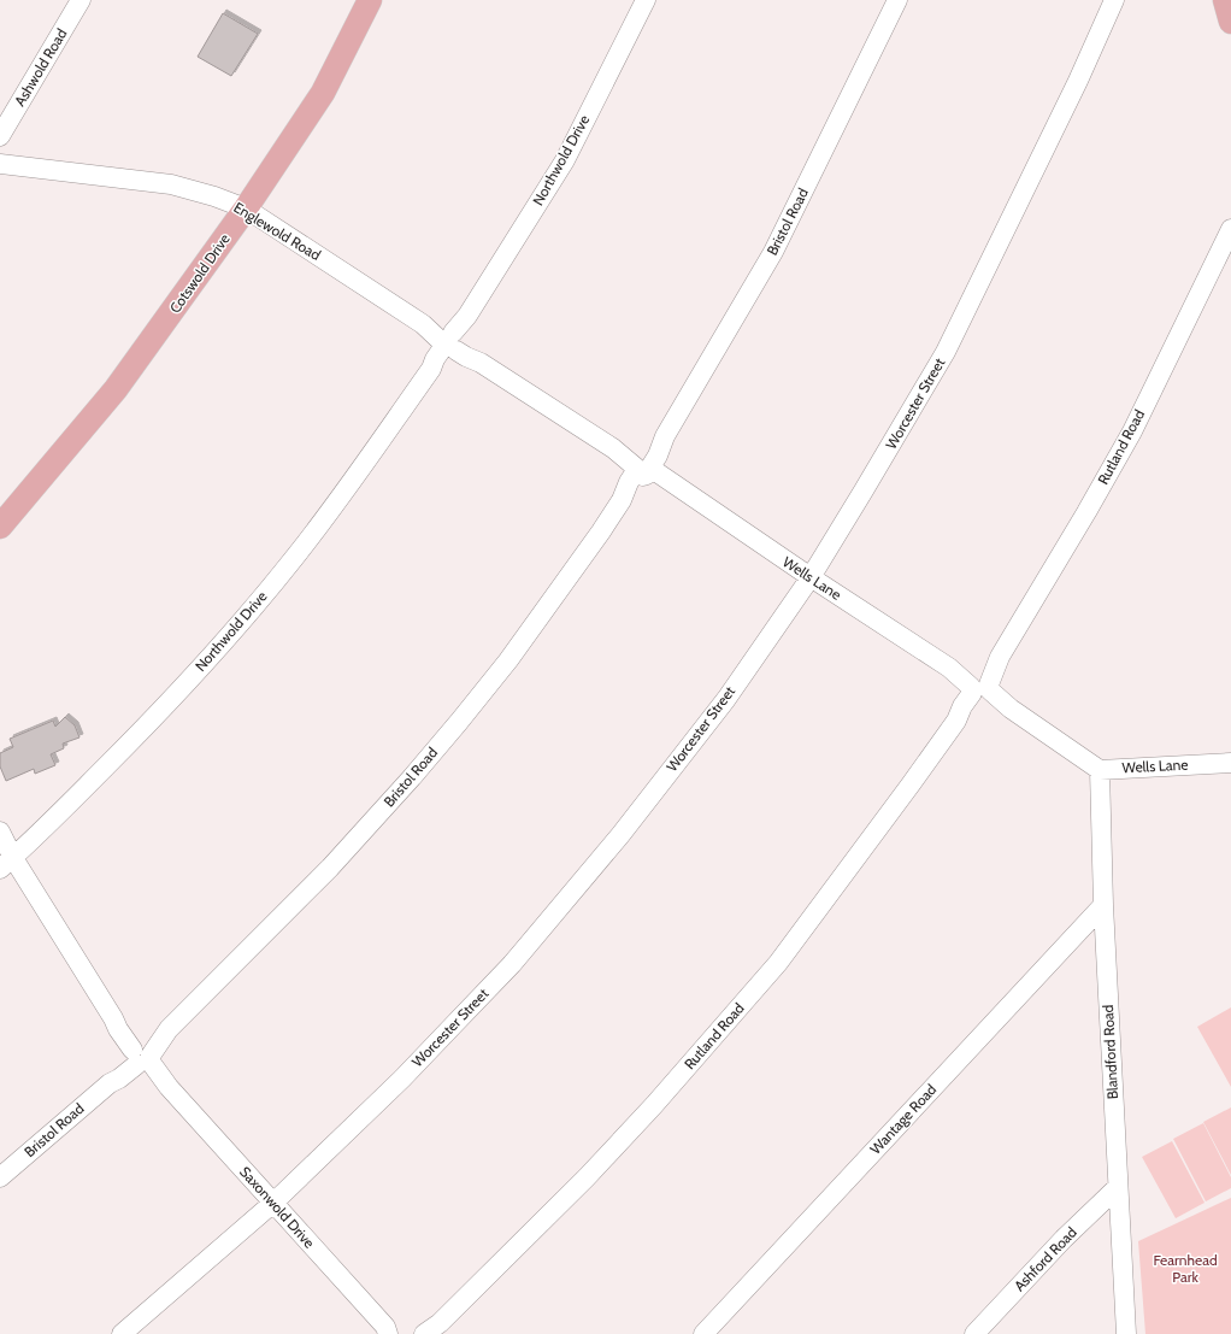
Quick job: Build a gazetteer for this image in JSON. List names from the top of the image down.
{
  "streets": {
    "main road": ["Cotswold Drive"],
    "street": [
      "Ashwold Road",
      "Northwold Drive",
      "Bristol Road",
      "Englewold Road",
      "Worcester Street",
      "Rutland Road",
      "Wells Lane",
      "Blandford Road",
      "Wantage Road",
      "Saxonwold Drive",
      "Ashford Road"
    ]
  },
  "crossings": [
    ["Northwold Drive", "Englewold Road"],
    ["Northwold Drive", "Saxonwold Drive"],
    ["Bristol Road", "Englewold Road"],
    ["Bristol Road", "Wells Lane"],
    ["Bristol Road", "Saxonwold Drive"],
    ["Englewold Road", "Cotswold Drive"],
    ["Englewold Road", "Wells Lane"],
    ["Worcester Street", "Wells Lane"],
    ["Worcester Street", "Saxonwold Drive"],
    ["Rutland Road", "Wells Lane"],
    ["Wells Lane", "Blandford Road"],
    ["Blandford Road", "Wantage Road"],
    ["Blandford Road", "Ashford Road"]
  ],
  "parks": ["Fearnhead Park"]
}
